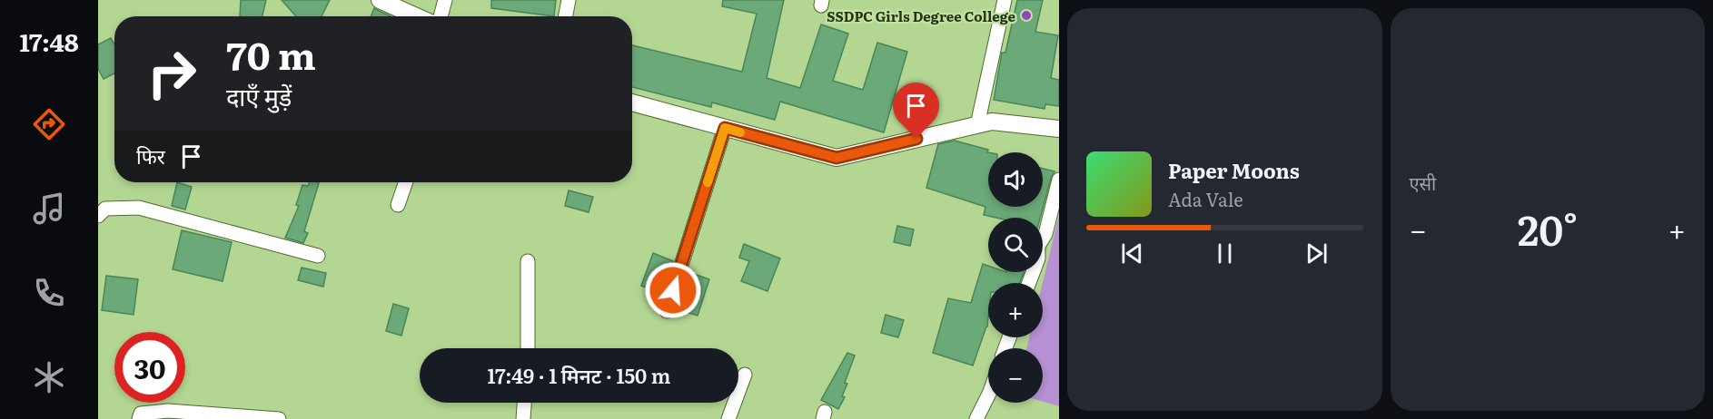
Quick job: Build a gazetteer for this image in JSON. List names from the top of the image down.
{
  "places": ["SSDPC Girls Degree College"],
  "page": {
    "tabs": "17:48",
    "tile": "एसी",
    "turn": ["70 m", "दाएँ मुड़ें"],
    "then": "फिर",
    "song": ["Paper Moons", "Ada Vale"],
    "map_buttons": ["+", "−"],
    "heat": ["−", "20°", "+"],
    "limit": "30",
    "trip": "17:49 · 1 मिनट · 150 m"
  }
}
